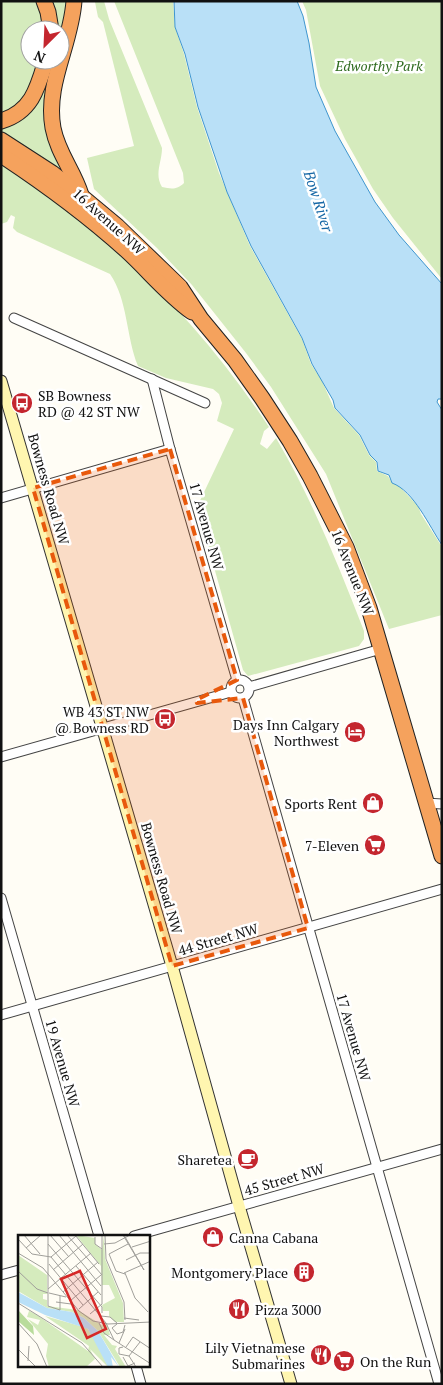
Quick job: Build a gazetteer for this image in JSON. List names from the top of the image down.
{
  "streets": {
    "highway": ["16 Avenue NW"],
    "street": [
      "Bowness Road NW",
      "17 Avenue NW",
      "44 Street NW",
      "19 Avenue NW",
      "45 Street NW"
    ]
  },
  "crossings": [
    ["Bowness Road NW", "44 Street NW"],
    ["Bowness Road NW", "45 Street NW"],
    ["17 Avenue NW", "44 Street NW"],
    ["17 Avenue NW", "45 Street NW"],
    ["44 Street NW", "19 Avenue NW"]
  ],
  "water": ["Bow River"],
  "parks": ["Edworthy Park"],
  "places": {
    "bus stop": ["SB Bowness RD @ 42 ST NW", "WB 43 ST NW @ Bowness RD"],
    "hotel": ["Days Inn Calgary Northwest"],
    "shop": ["Sports Rent", "Canna Cabana"],
    "supermarket": ["7-Eleven", "On the Run"],
    "cafe": ["Sharetea"],
    "building": ["Montgomery Place"],
    "restaurant": ["Pizza 3000", "Lily Vietnamese Submarines"]
  },
  "north": "bottom left"
}
